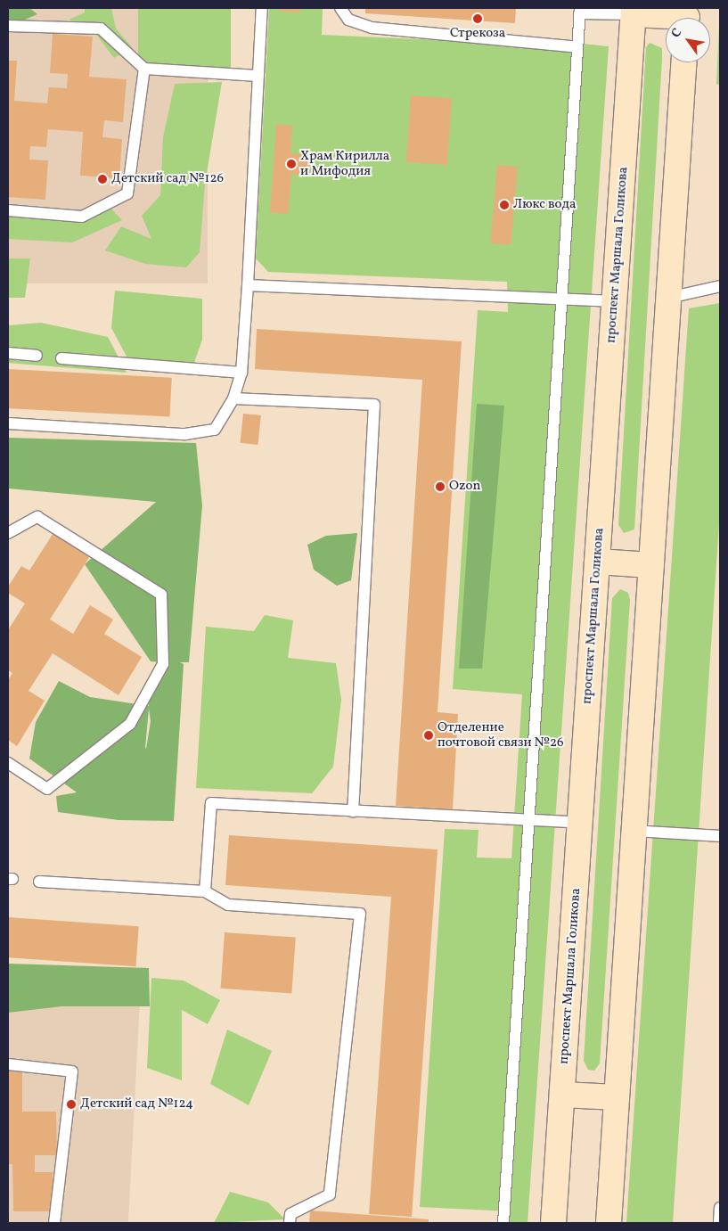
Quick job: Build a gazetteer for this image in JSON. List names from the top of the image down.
{
  "streets": {
    "main road": ["проспект Маршала Голикова"]
  },
  "places": [
    "Стрекоза",
    "Храм Кирилла и Мифодия",
    "Детский сад №126",
    "Люкс вода",
    "Ozon",
    "Отделение почтовой связи №26",
    "Детский сад №124"
  ],
  "north": "top left"
}
